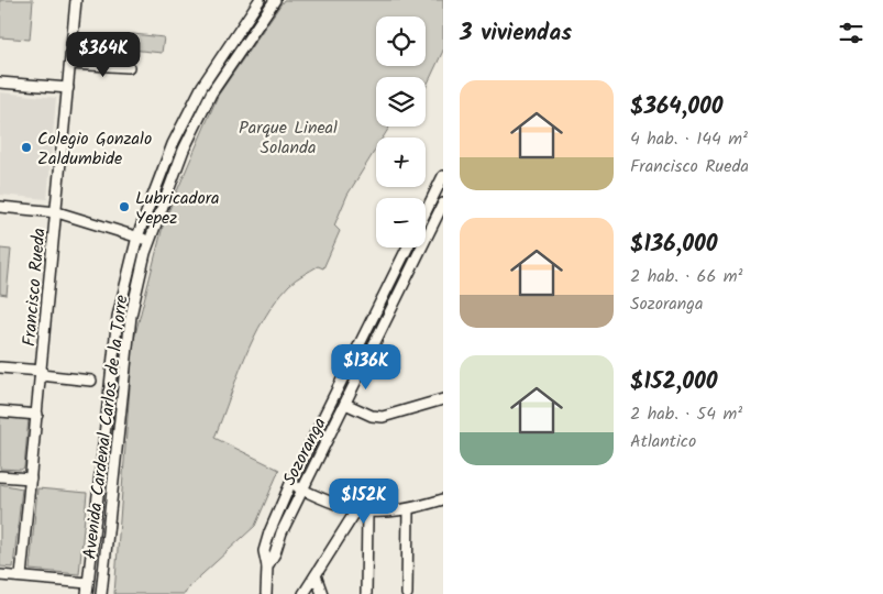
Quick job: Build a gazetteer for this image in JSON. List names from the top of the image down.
{
  "streets": {
    "street": ["Francisco Rueda", "Avenida Cardenal Carlos de la Torre", "Sozoranga"]
  },
  "parks": ["Parque Lineal Solanda"],
  "places": ["Colegio Gonzalo Zaldumbide", "Lubricadora Yepez"],
  "page": {
    "heading": "3 viviendas",
    "map_buttons": ["+", "−"],
    "price": ["$364K", "$136K", "$152K"],
    "list": [
      {
        "name": "$364,000",
        "note": "4 hab. · 144 m² · Francisco Rueda"
      },
      {
        "name": "$136,000",
        "note": "2 hab. · 66 m² · Sozoranga"
      },
      {
        "name": "$152,000",
        "note": "2 hab. · 54 m² · Atlantico"
      }
    ]
  }
}
